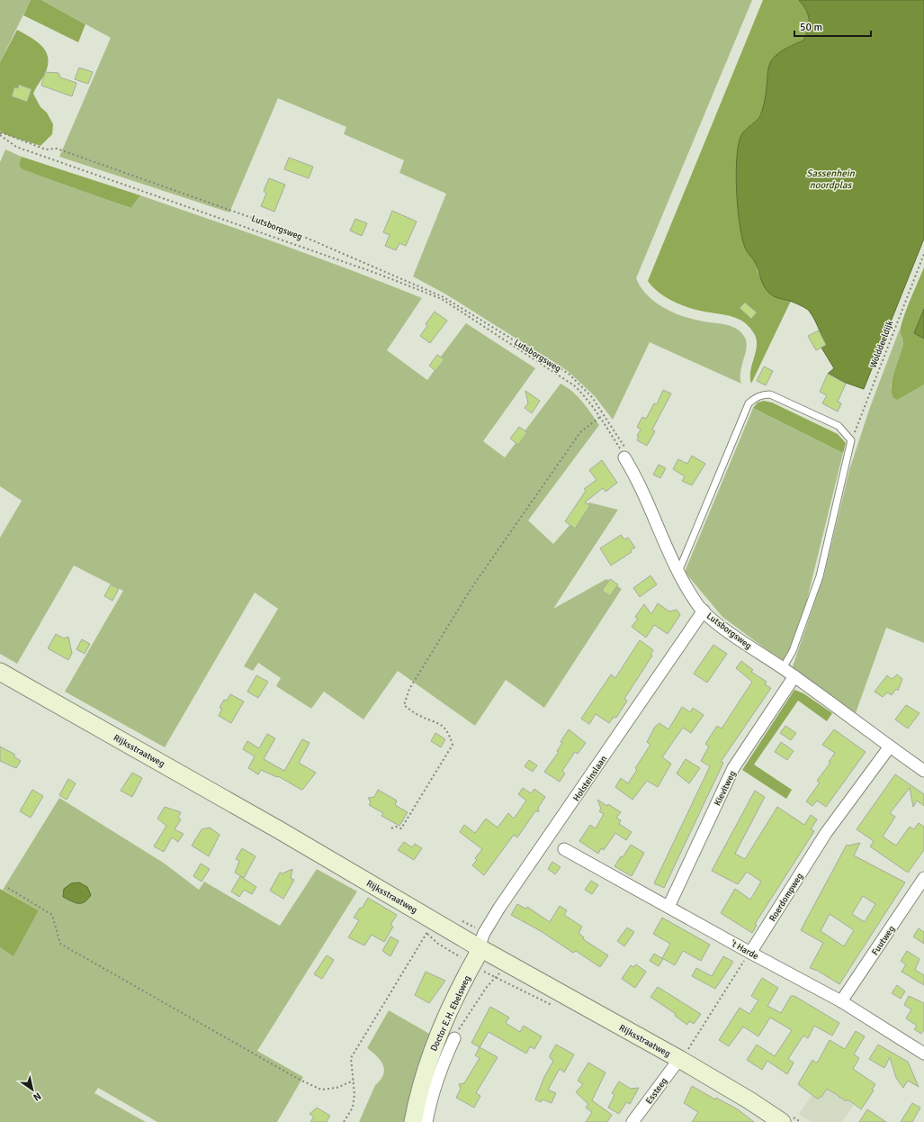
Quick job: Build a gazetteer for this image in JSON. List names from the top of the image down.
{
  "streets": {
    "main road": ["Rijksstraatweg", "Doctor E.H. Ebelsweg"],
    "street": [
      "Lutsborgsweg",
      "Holsteinslaan",
      "Kievitweg",
      "Roerdompweg",
      "Fuutweg",
      "'t Harde",
      "Essteeg"
    ],
    "path": ["Wolddeeldijk"]
  },
  "crossings": [
    ["Lutsborgsweg", "Holsteinslaan"],
    ["Lutsborgsweg", "Kievitweg"],
    ["Lutsborgsweg", "Roerdompweg"],
    ["Rijksstraatweg", "Holsteinslaan"],
    ["Rijksstraatweg", "Doctor E.H. Ebelsweg"],
    ["Rijksstraatweg", "Essteeg"],
    ["Holsteinslaan", "Doctor E.H. Ebelsweg"],
    ["Kievitweg", "'t Harde"],
    ["Roerdompweg", "'t Harde"],
    ["Fuutweg", "'t Harde"]
  ],
  "water": ["Sassenhein noordplas"],
  "scale_bar": "50 m",
  "north": "bottom right"
}
